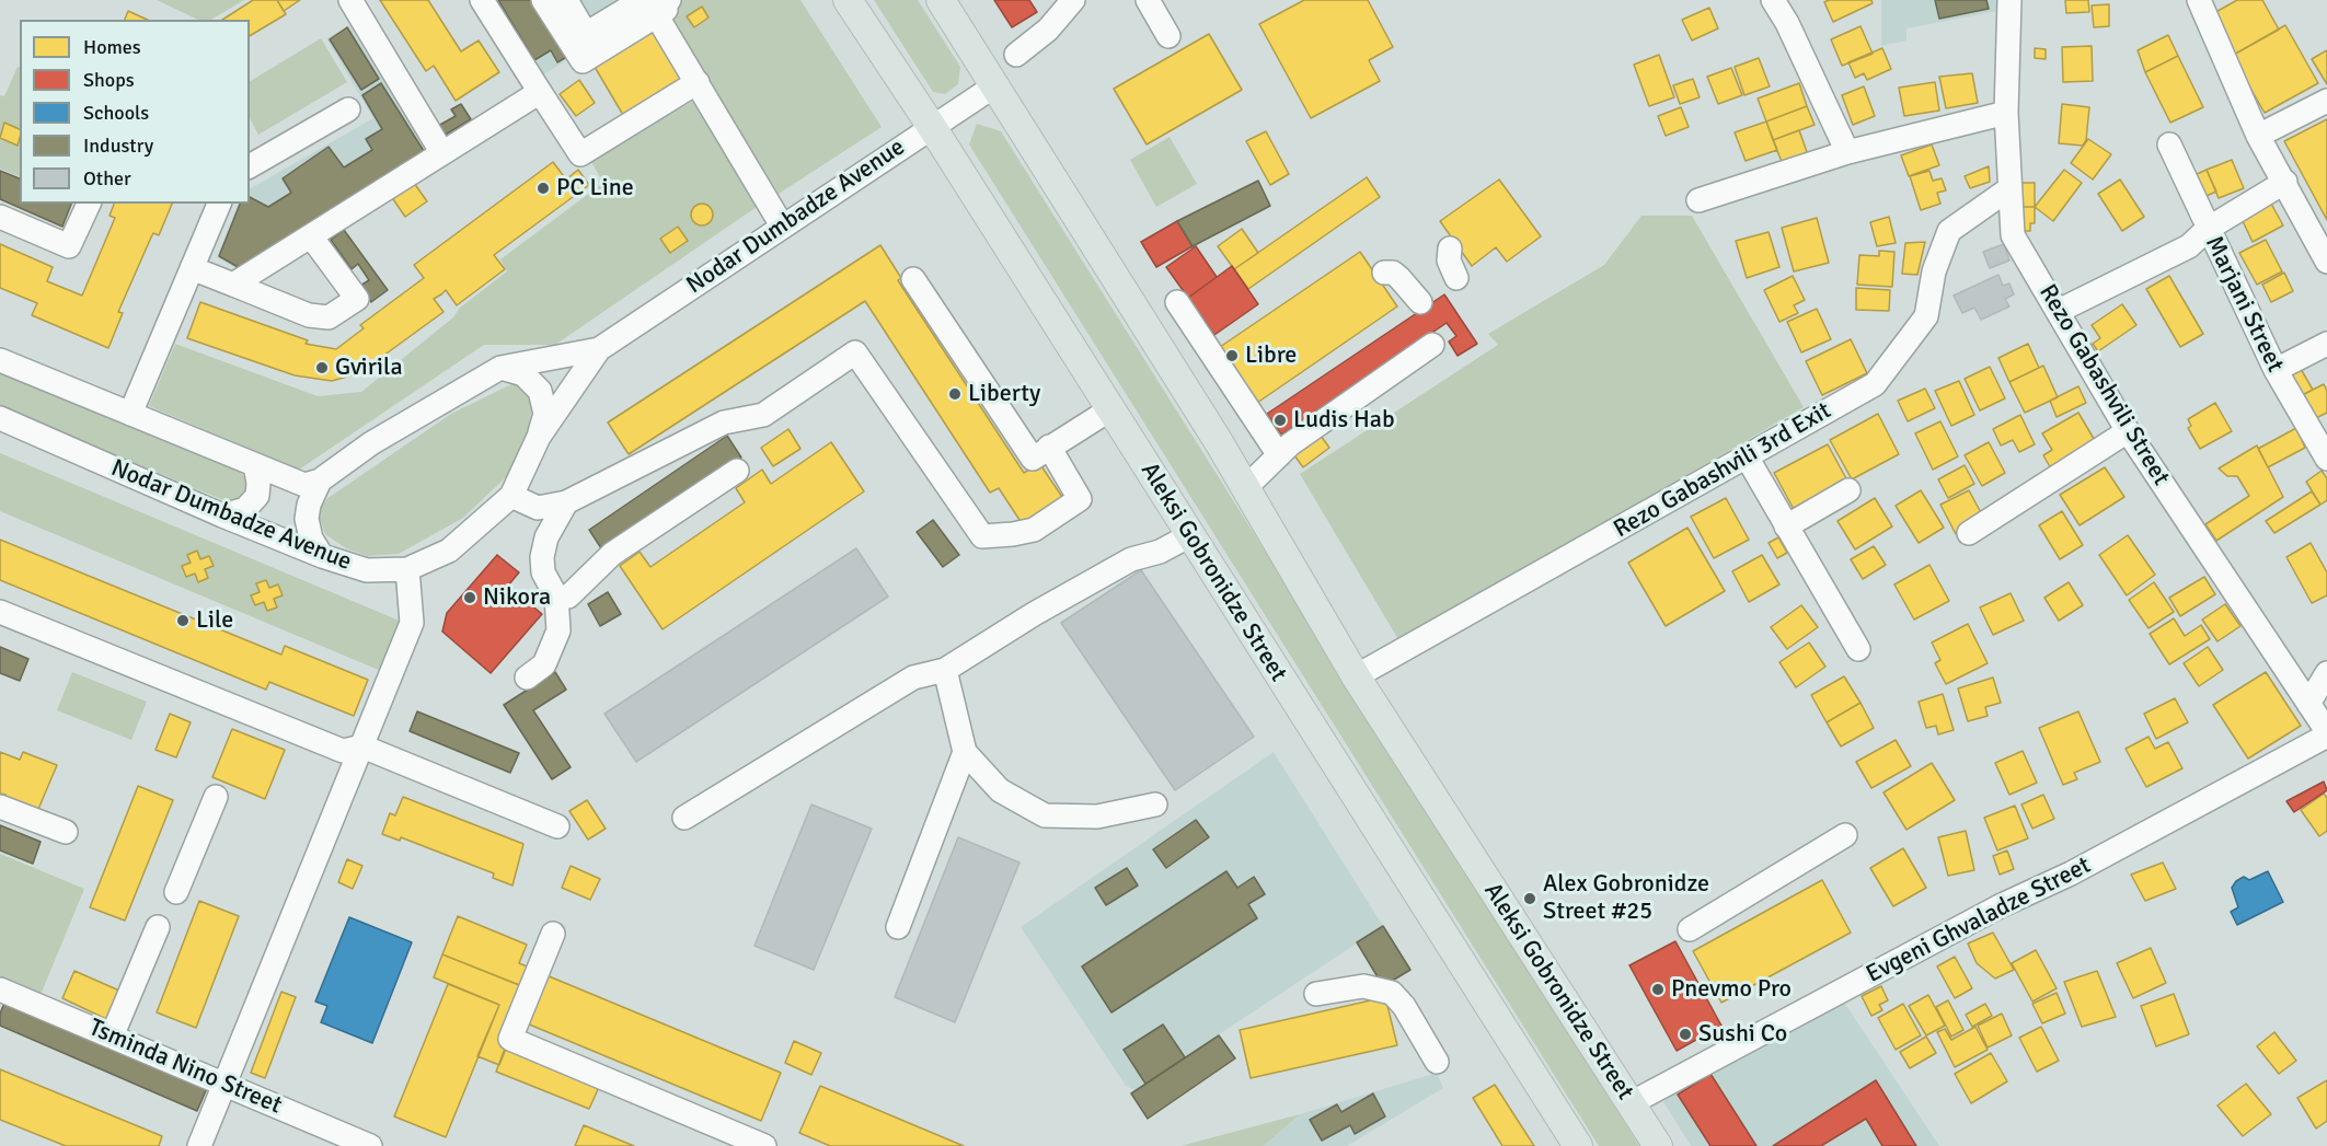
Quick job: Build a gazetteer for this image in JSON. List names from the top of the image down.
{
  "streets": {
    "main road": ["Aleksi Gobronidze Street"],
    "street": [
      "Nodar Dumbadze Avenue",
      "Marjani Street",
      "Rezo Gabashvili Street",
      "Rezo Gabashvili 3rd Exit",
      "Evgeni Ghvaladze Street",
      "Tsminda Nino Street"
    ]
  },
  "crossings": [
    ["Nodar Dumbadze Avenue", "Aleksi Gobronidze Street"],
    ["Rezo Gabashvili Street", "Rezo Gabashvili 3rd Exit"],
    ["Rezo Gabashvili Street", "Evgeni Ghvaladze Street"],
    ["Rezo Gabashvili 3rd Exit", "Aleksi Gobronidze Street"],
    ["Aleksi Gobronidze Street", "Evgeni Ghvaladze Street"]
  ],
  "places": [
    "PC Line",
    "Libre",
    "Gvirila",
    "Liberty",
    "Ludis Hab",
    "Nikora",
    "Lile",
    "Alex Gobronidze Street #25",
    "Pnevmo Pro",
    "Sushi Co"
  ],
  "legend": [
    "Homes",
    "Shops",
    "Schools",
    "Industry",
    "Other"
  ]
}
